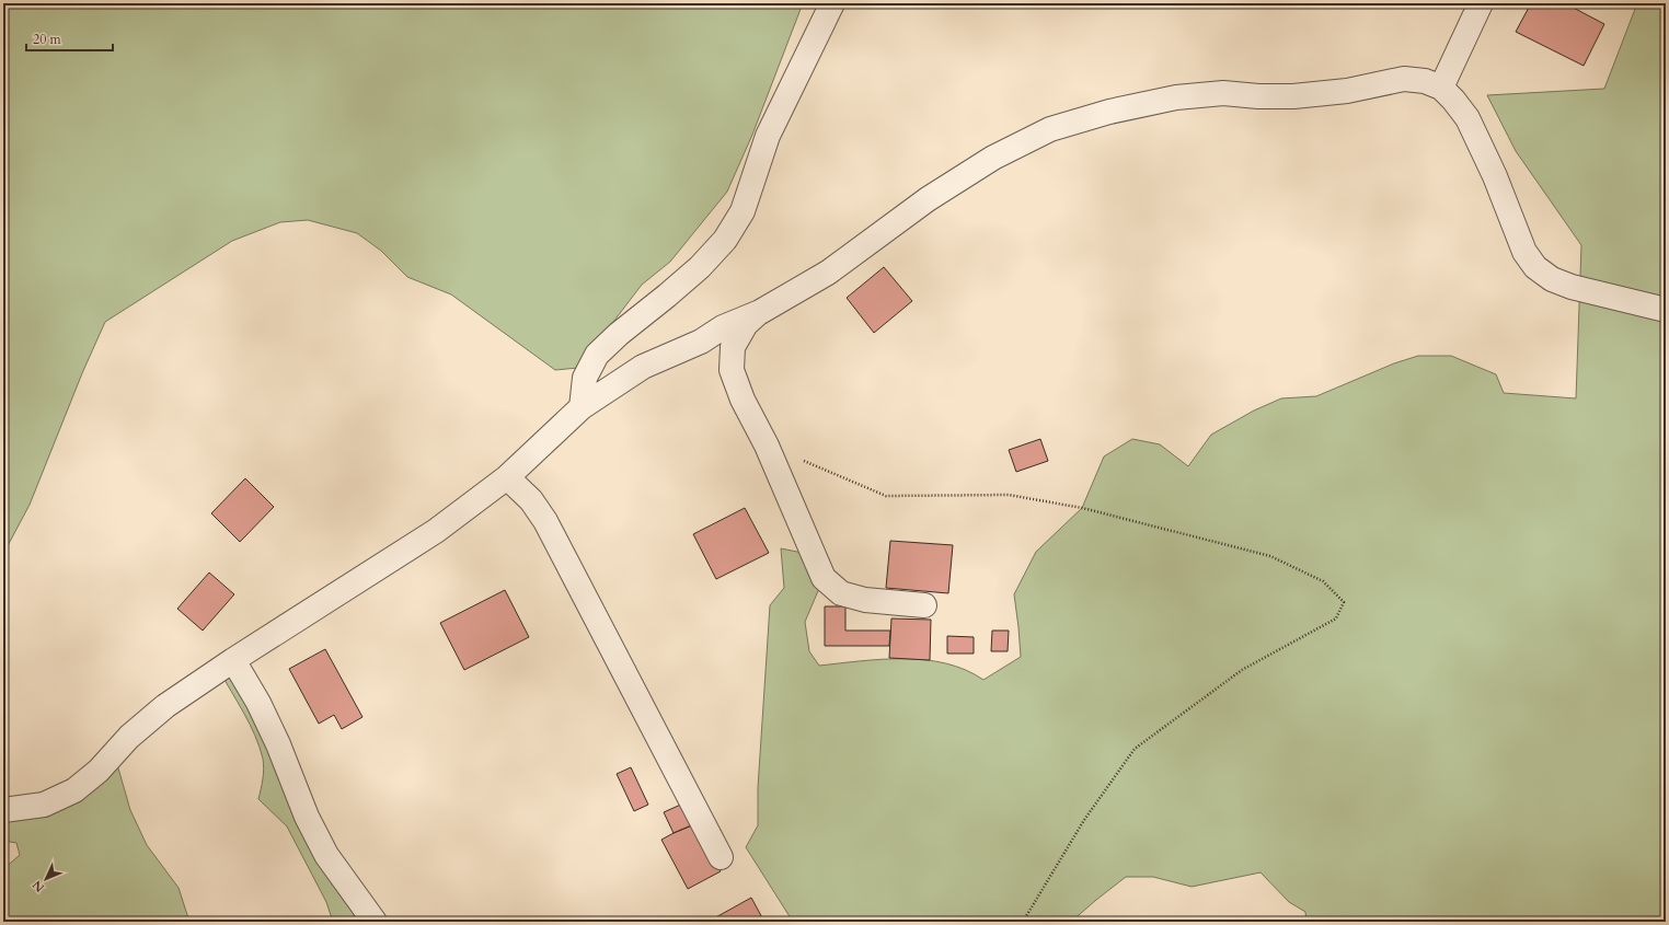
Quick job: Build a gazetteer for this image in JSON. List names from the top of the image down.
{
  "scale_bar": "20 m",
  "north": "bottom left"
}
